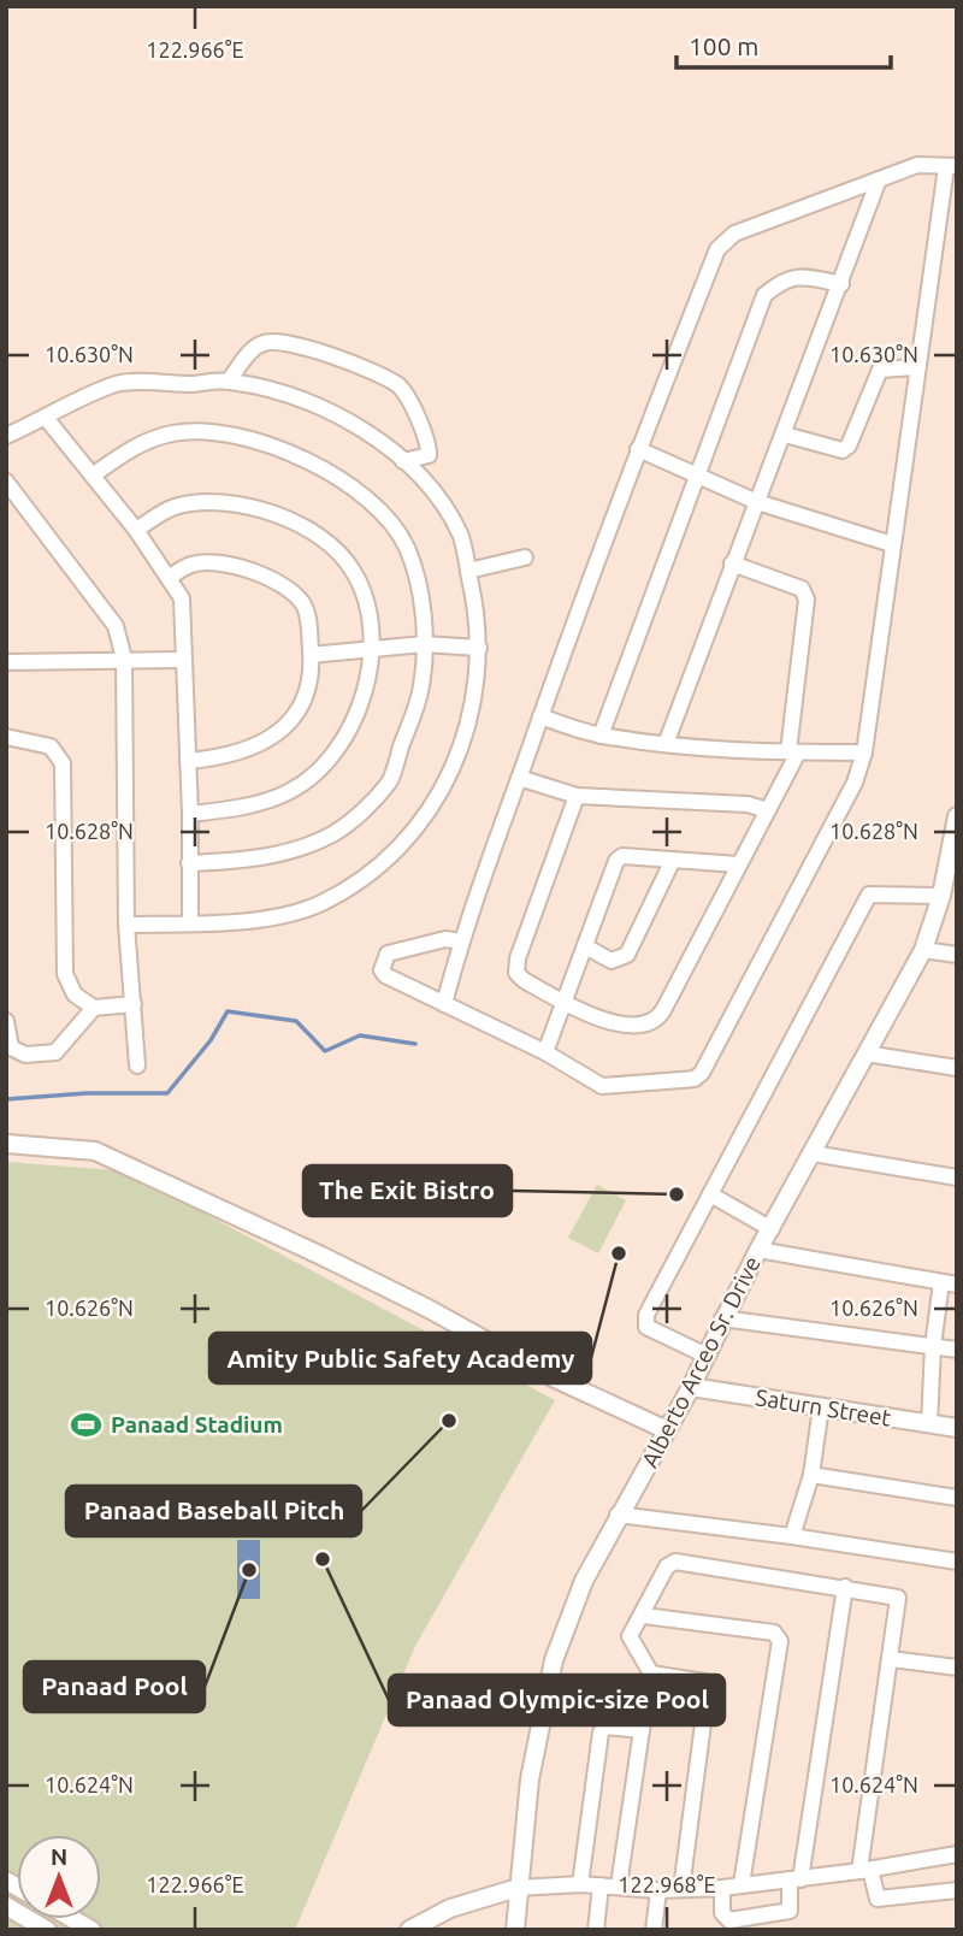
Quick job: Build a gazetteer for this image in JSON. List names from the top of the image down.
{
  "streets": {
    "street": ["Alberto Arceo Sr. Drive", "Saturn Street"]
  },
  "crossings": [
    ["Alberto Arceo Sr. Drive", "Saturn Street"]
  ],
  "places": {
    "other": [
      "The Exit Bistro",
      "Amity Public Safety Academy",
      "Panaad Baseball Pitch",
      "Panaad Olympic-size Pool",
      "Panaad Pool"
    ],
    "sports": ["Panaad Stadium"]
  },
  "scale_bar": "100 m",
  "north": "top",
  "coordinates": [
    "122.966°E",
    "10.630°N",
    "10.628°N",
    "10.626°N",
    "10.624°N",
    "122.968°E"
  ]
}
